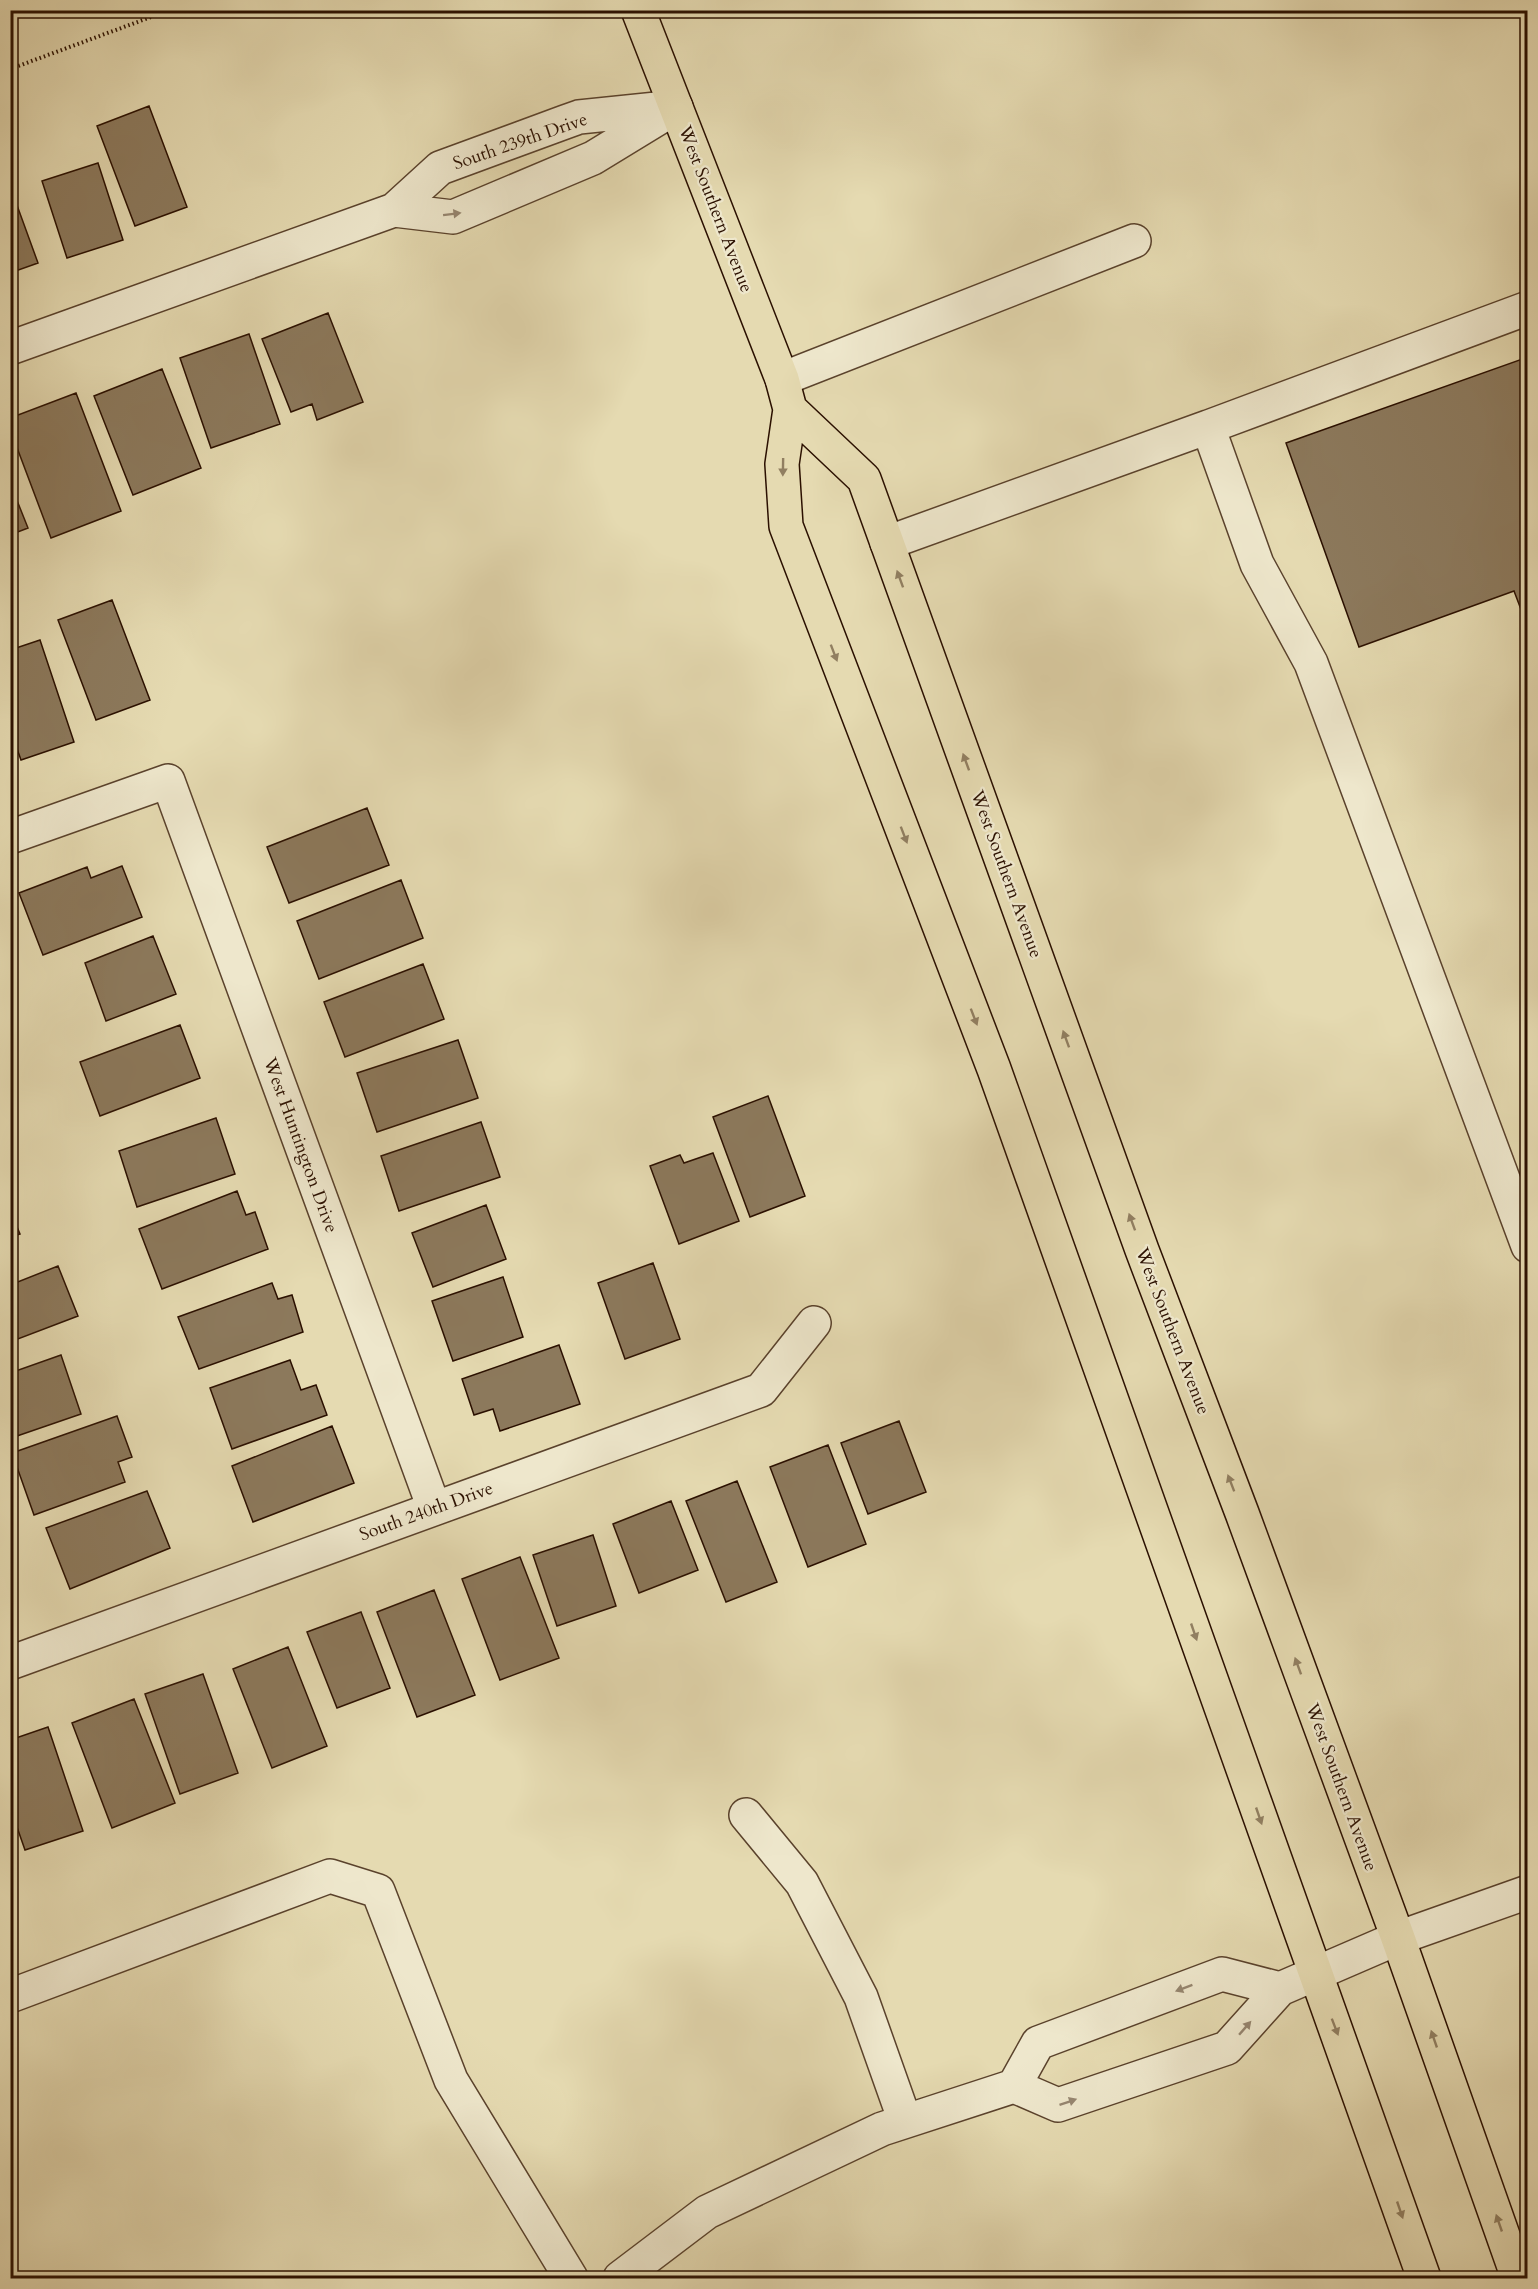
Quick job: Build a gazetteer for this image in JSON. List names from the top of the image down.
{
  "streets": {
    "main road": ["West Southern Avenue"],
    "street": ["South 239th Drive", "West Huntington Drive", "South 240th Drive"]
  },
  "crossings": [
    ["South 239th Drive", "West Southern Avenue"],
    ["West Huntington Drive", "South 240th Drive"]
  ]
}
